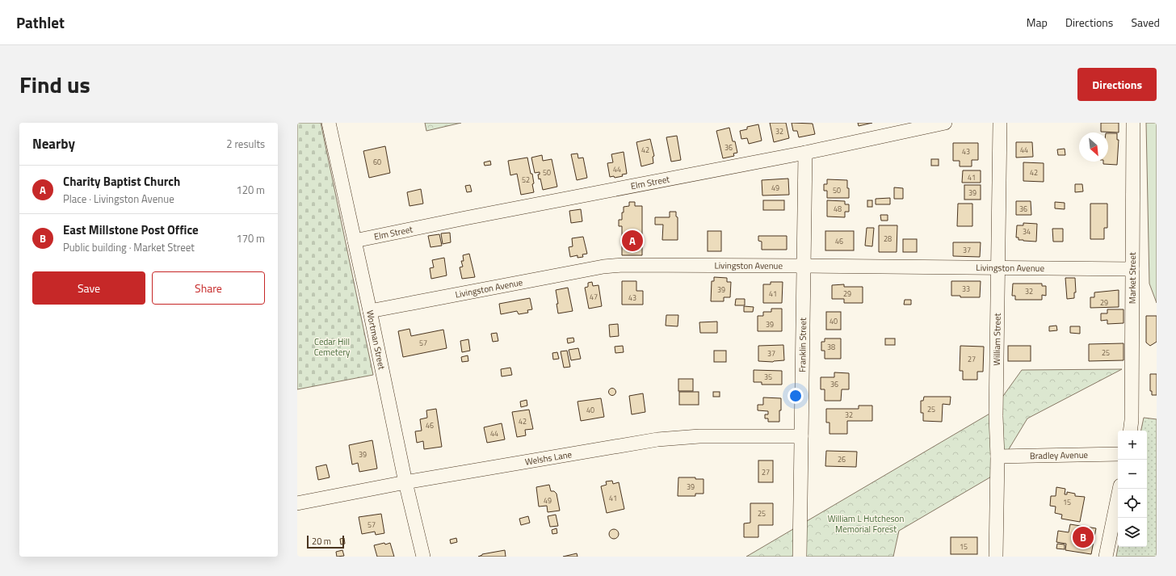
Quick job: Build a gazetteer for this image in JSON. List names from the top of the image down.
{
  "streets": {
    "street": [
      "Elm Street",
      "Livingston Avenue",
      "Market Street",
      "Wortman Street",
      "William Street",
      "Franklin Street",
      "Bradley Avenue",
      "Welshs Lane"
    ]
  },
  "crossings": [
    ["Elm Street", "Wortman Street"],
    ["Elm Street", "Franklin Street"],
    ["Livingston Avenue", "Market Street"],
    ["Livingston Avenue", "Wortman Street"],
    ["Livingston Avenue", "William Street"],
    ["Livingston Avenue", "Franklin Street"],
    ["Wortman Street", "Welshs Lane"],
    ["William Street", "Bradley Avenue"],
    ["Franklin Street", "Welshs Lane"]
  ],
  "parks": ["Cedar Hill Cemetery", "William L Hutcheson Memorial Forest"],
  "house_numbers": [
    "32",
    "36",
    "42",
    "44",
    "43",
    "60",
    "44",
    "50",
    "42",
    "41",
    "52",
    "49",
    "50",
    "39",
    "48",
    "36",
    "34",
    "28",
    "46",
    "37",
    "33",
    "39",
    "32",
    "41",
    "29",
    "47",
    "43",
    "29",
    "40",
    "39",
    "57",
    "38",
    "25",
    "37",
    "27",
    "35",
    "36",
    "25",
    "40",
    "32",
    "42",
    "46",
    "44",
    "39",
    "26",
    "27",
    "39",
    "41",
    "49",
    "15",
    "25",
    "57",
    "15"
  ],
  "scale_bar": "20 m",
  "north": "bottom right",
  "page": {
    "header": "Pathlet",
    "nav": ["Map", "Directions", "Saved"],
    "title": "Find us",
    "buttons": [
      "Directions",
      ["Save", "Share"]
    ],
    "heading": ["Nearby", "2 results"],
    "list": [
      {
        "mark": "A",
        "name": "Charity Baptist Church",
        "note": "Place · Livingston Avenue",
        "value": "120 m"
      },
      {
        "mark": "B",
        "name": "East Millstone Post Office",
        "note": "Public building · Market Street",
        "value": "170 m"
      }
    ],
    "pins": ["A", "B"],
    "map_buttons": ["+", "−"],
    "scale": "20 m"
  }
}
